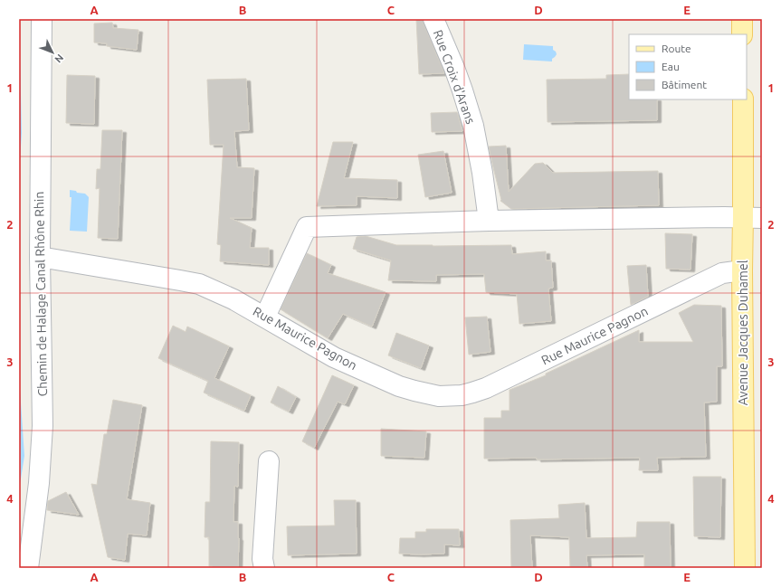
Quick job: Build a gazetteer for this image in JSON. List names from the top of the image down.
{
  "streets": {
    "main road": ["Avenue Jacques Duhamel"],
    "street": ["Rue Croix d'Arans", "Chemin de Halage Canal Rhône Rhin", "Rue Maurice Pagnon"]
  },
  "crossings": [
    ["Chemin de Halage Canal Rhône Rhin", "Rue Maurice Pagnon"],
    ["Avenue Jacques Duhamel", "Rue Maurice Pagnon"]
  ],
  "legend": ["Route", "Eau", "Bâtiment"],
  "north": "bottom right",
  "grid": {
    "columns": [
      "A",
      "B",
      "C",
      "D",
      "E"
    ],
    "rows": [
      "1",
      "2",
      "3",
      "4"
    ]
  }
}
